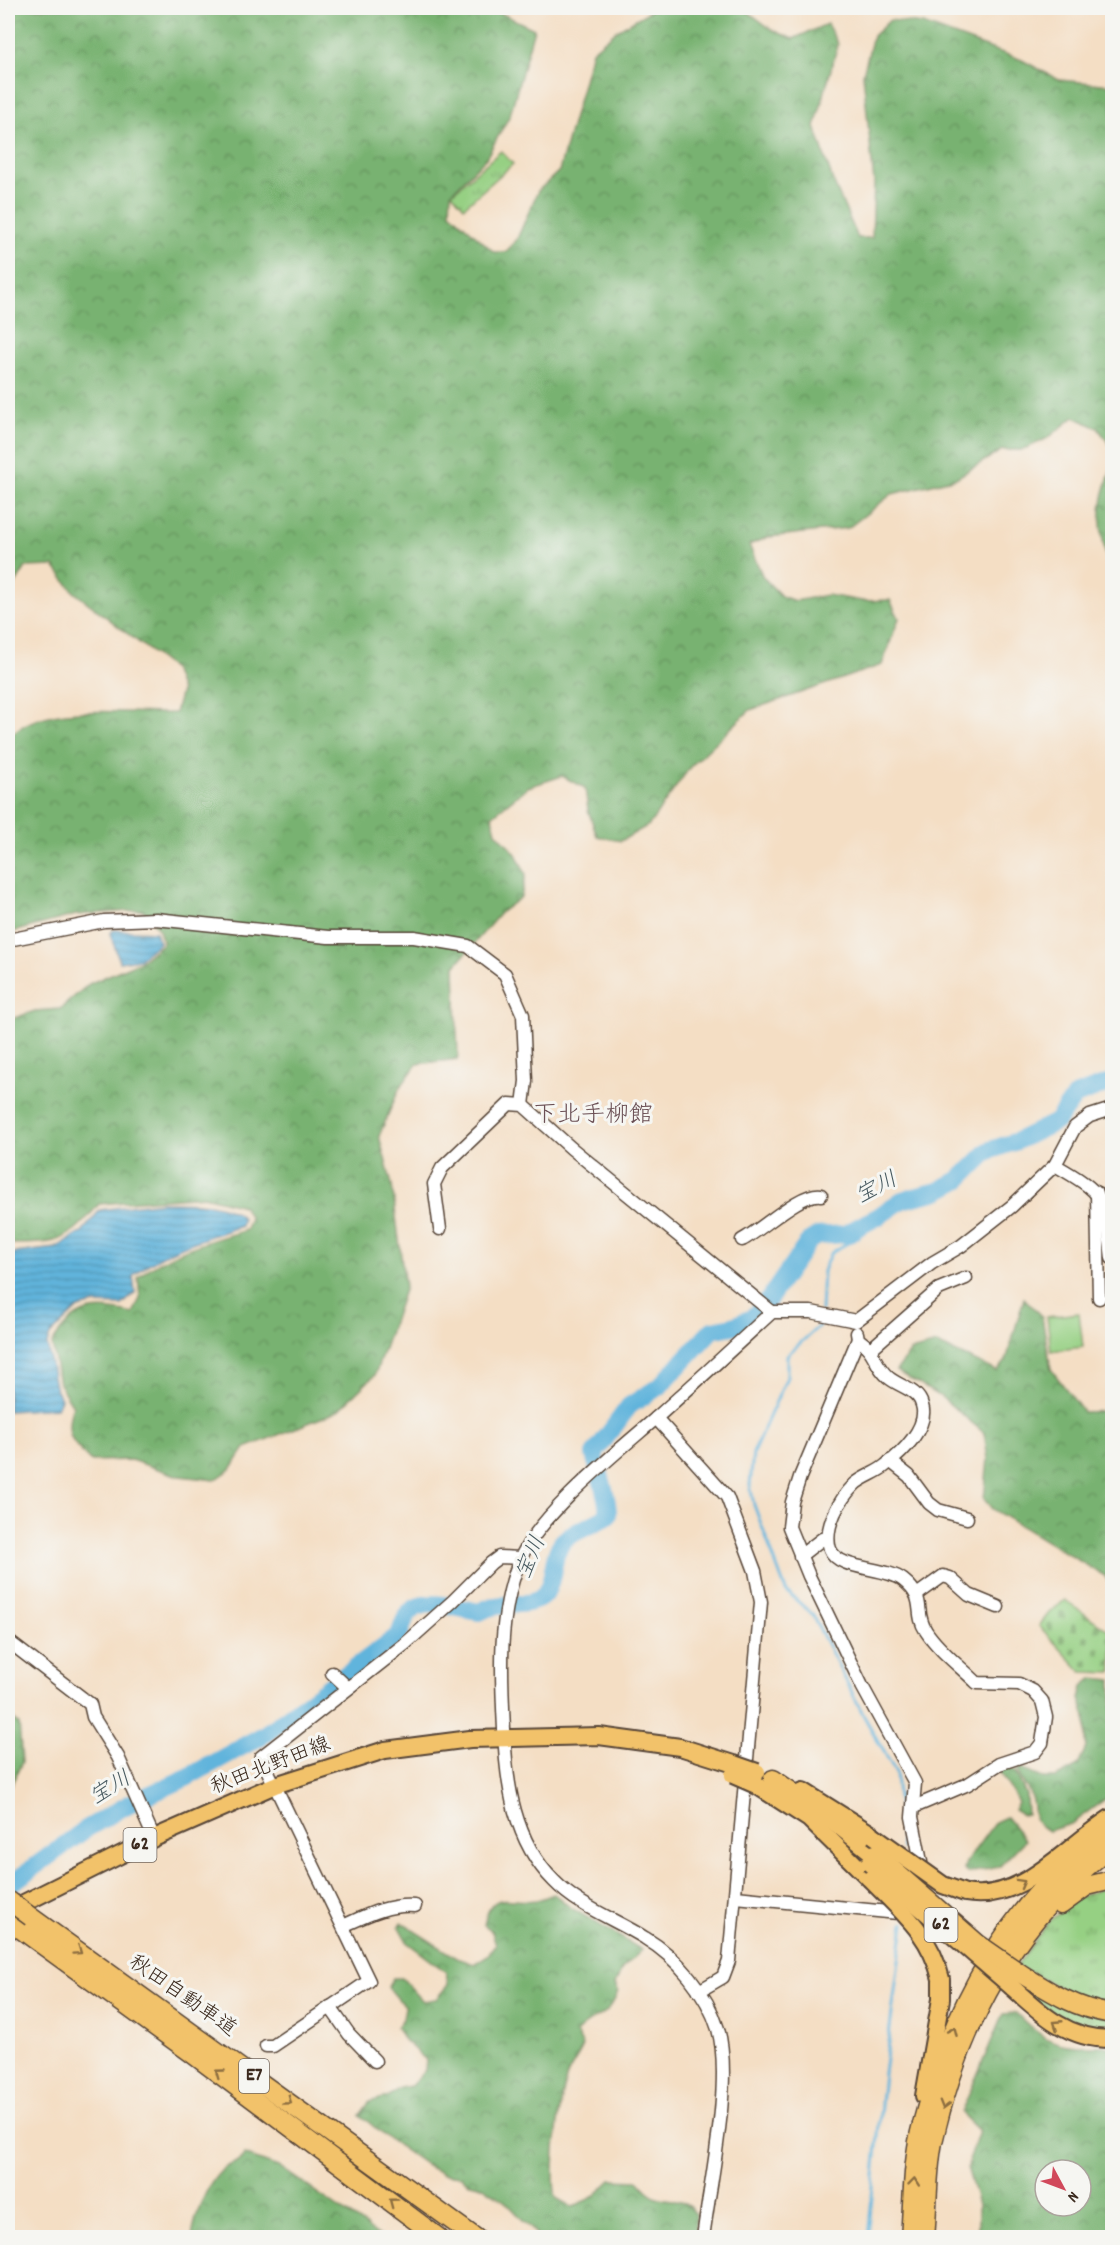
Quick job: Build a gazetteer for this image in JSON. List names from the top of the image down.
{
  "streets": {
    "highway": ["秋田自動車道", "E7"],
    "main road": ["秋田北野田線", "62"]
  },
  "crossings": [
    ["秋田北野田線", "62"],
    ["秋田北野田線", "秋田自動車道"]
  ],
  "districts": ["下北手柳館"],
  "water": ["宝川"],
  "north": "bottom right"
}
